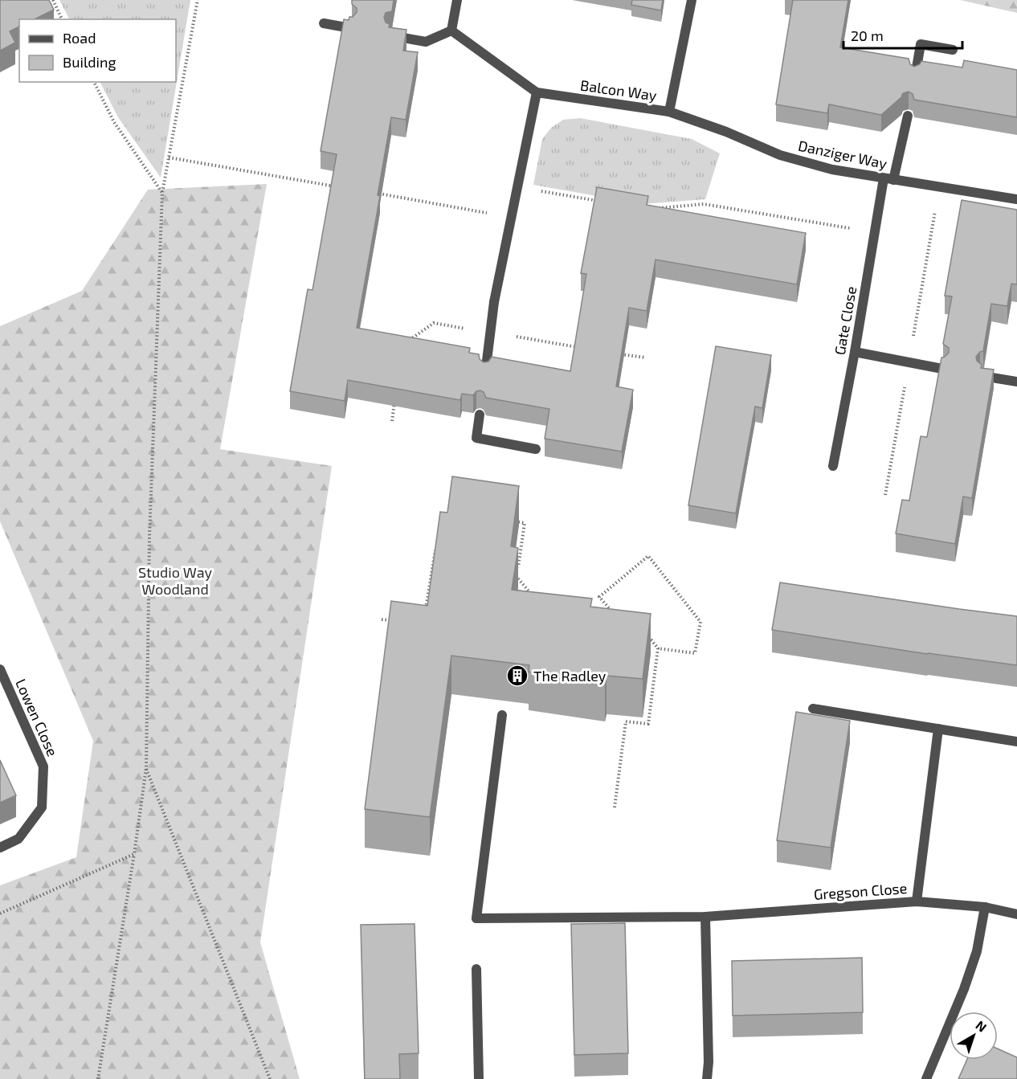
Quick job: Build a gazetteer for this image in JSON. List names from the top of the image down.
{
  "streets": {
    "street": [
      "Balcon Way",
      "Danziger Way",
      "Gate Close",
      "Lowen Close",
      "Gregson Close"
    ]
  },
  "crossings": [
    ["Balcon Way", "Danziger Way"],
    ["Danziger Way", "Gate Close"]
  ],
  "parks": ["Studio Way Woodland"],
  "places": {
    "building": ["The Radley"]
  },
  "legend": ["Road", "Building"],
  "scale_bar": "20 m",
  "north": "top right"
}
